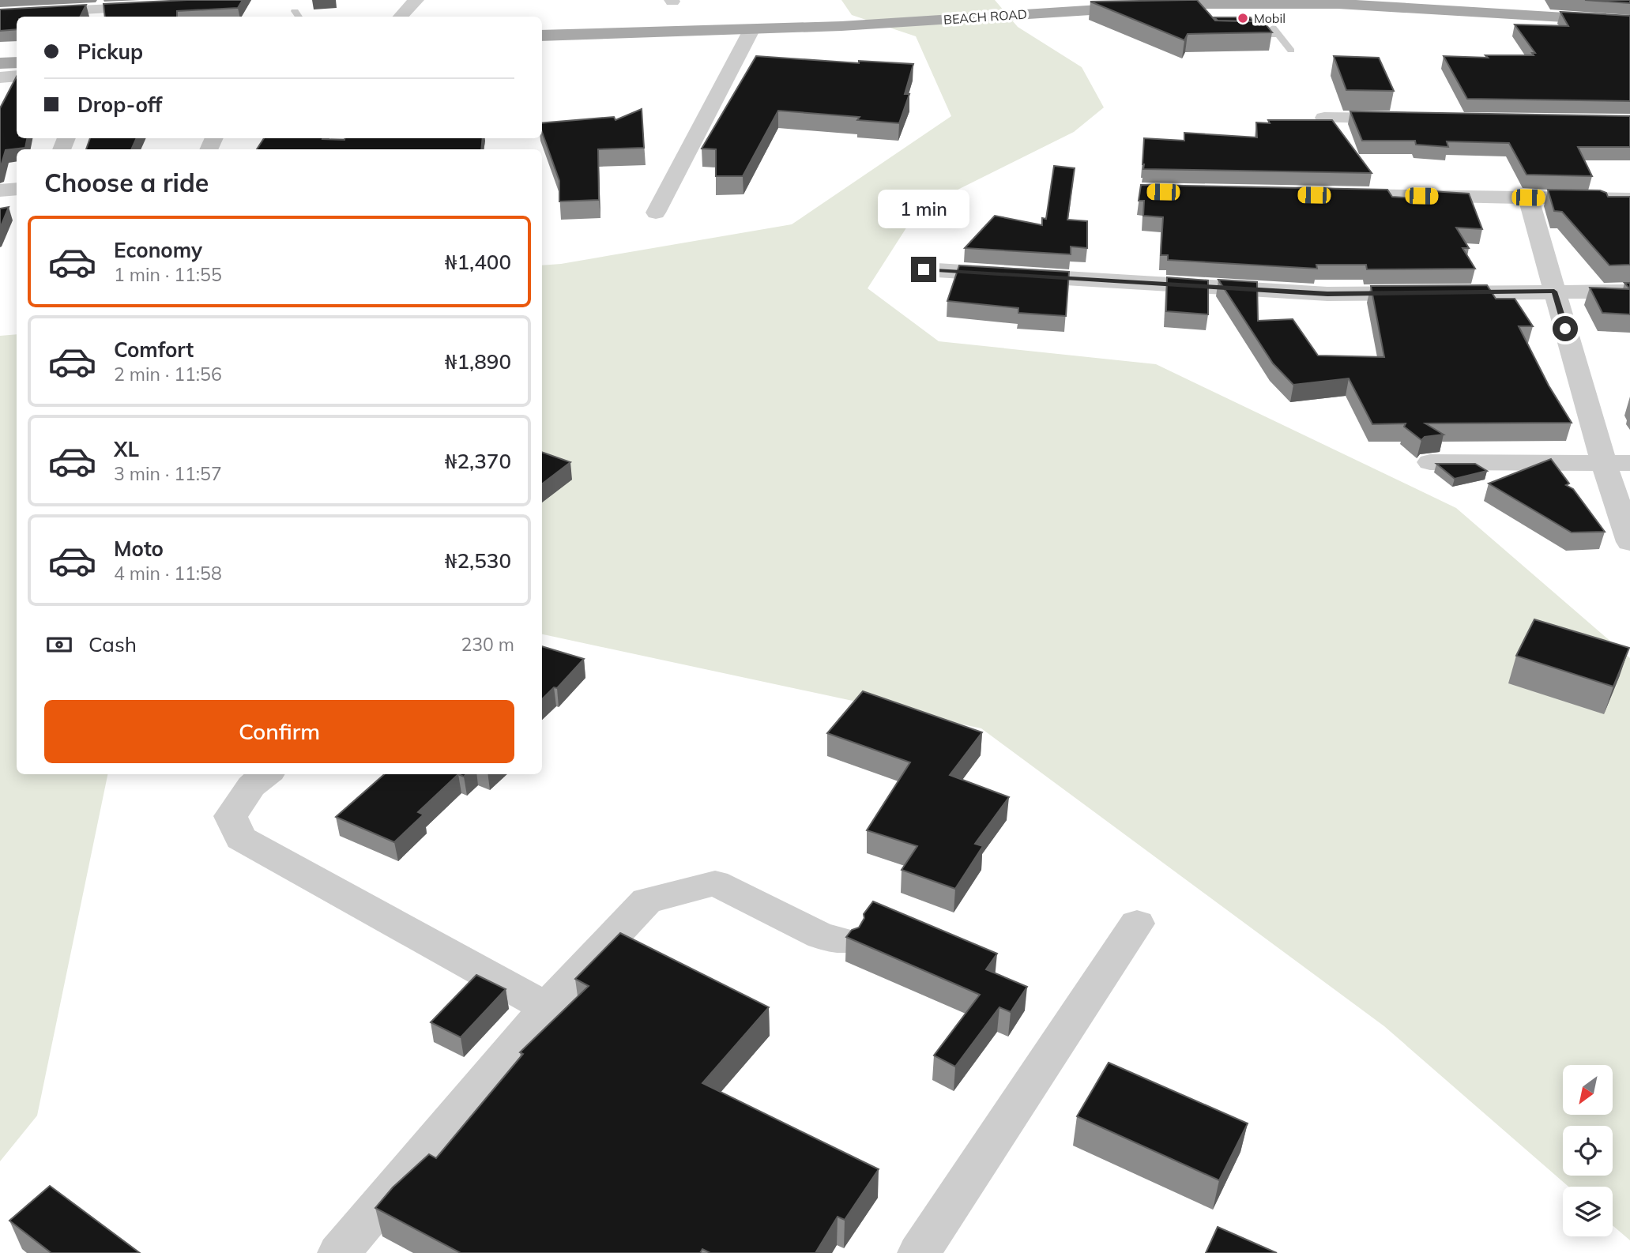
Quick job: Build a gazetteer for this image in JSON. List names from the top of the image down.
{
  "streets": {
    "main road": ["BEACH ROAD"]
  },
  "places": ["Mobil"],
  "north": "bottom left",
  "page": {
    "banner": ["Pickup", "Drop-off"],
    "heading": "Choose a ride",
    "bubble": "1 min",
    "list": [
      {
        "name": "Economy",
        "note": "1 min · 11:55",
        "value": "₦1,400"
      },
      {
        "name": "Comfort",
        "note": "2 min · 11:56",
        "value": "₦1,890"
      },
      {
        "name": "XL",
        "note": "3 min · 11:57",
        "value": "₦2,370"
      },
      {
        "name": "Moto",
        "note": "4 min · 11:58",
        "value": "₦2,530"
      }
    ],
    "pay": ["Cash", "230 m"],
    "buttons": "Confirm"
  }
}
